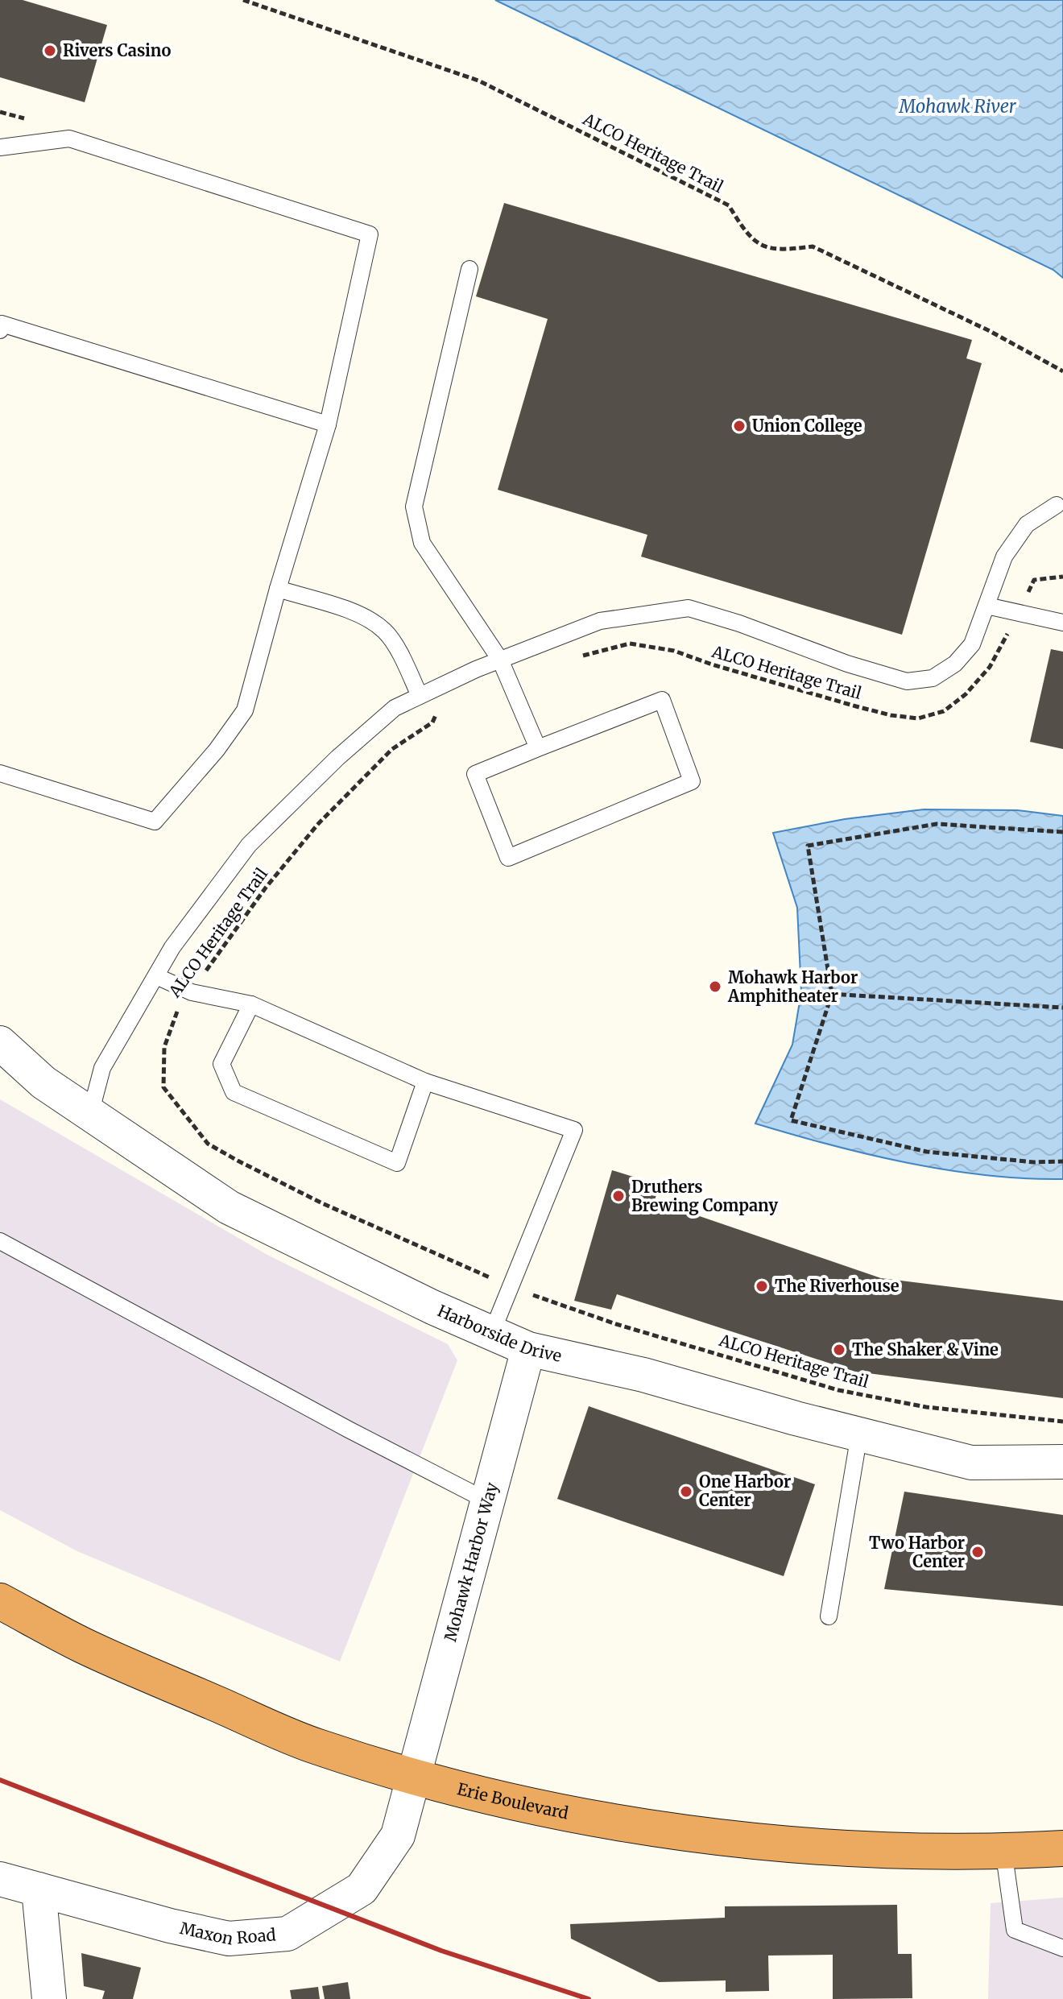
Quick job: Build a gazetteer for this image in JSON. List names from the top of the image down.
{
  "streets": {
    "highway": ["Erie Boulevard"],
    "street": ["Harborside Drive", "Mohawk Harbor Way", "Maxon Road"],
    "path": ["ALCO Heritage Trail"]
  },
  "crossings": [
    ["Harborside Drive", "Mohawk Harbor Way"],
    ["Mohawk Harbor Way", "Erie Boulevard"],
    ["Mohawk Harbor Way", "Maxon Road"],
    ["Erie Boulevard", "Maxon Road"]
  ],
  "water": ["Mohawk River"],
  "places": [
    "Rivers Casino",
    "Union College",
    "Mohawk Harbor Amphitheater",
    "Druthers Brewing Company",
    "The Riverhouse",
    "The Shaker & Vine",
    "One Harbor Center",
    "Two Harbor Center"
  ]
}
